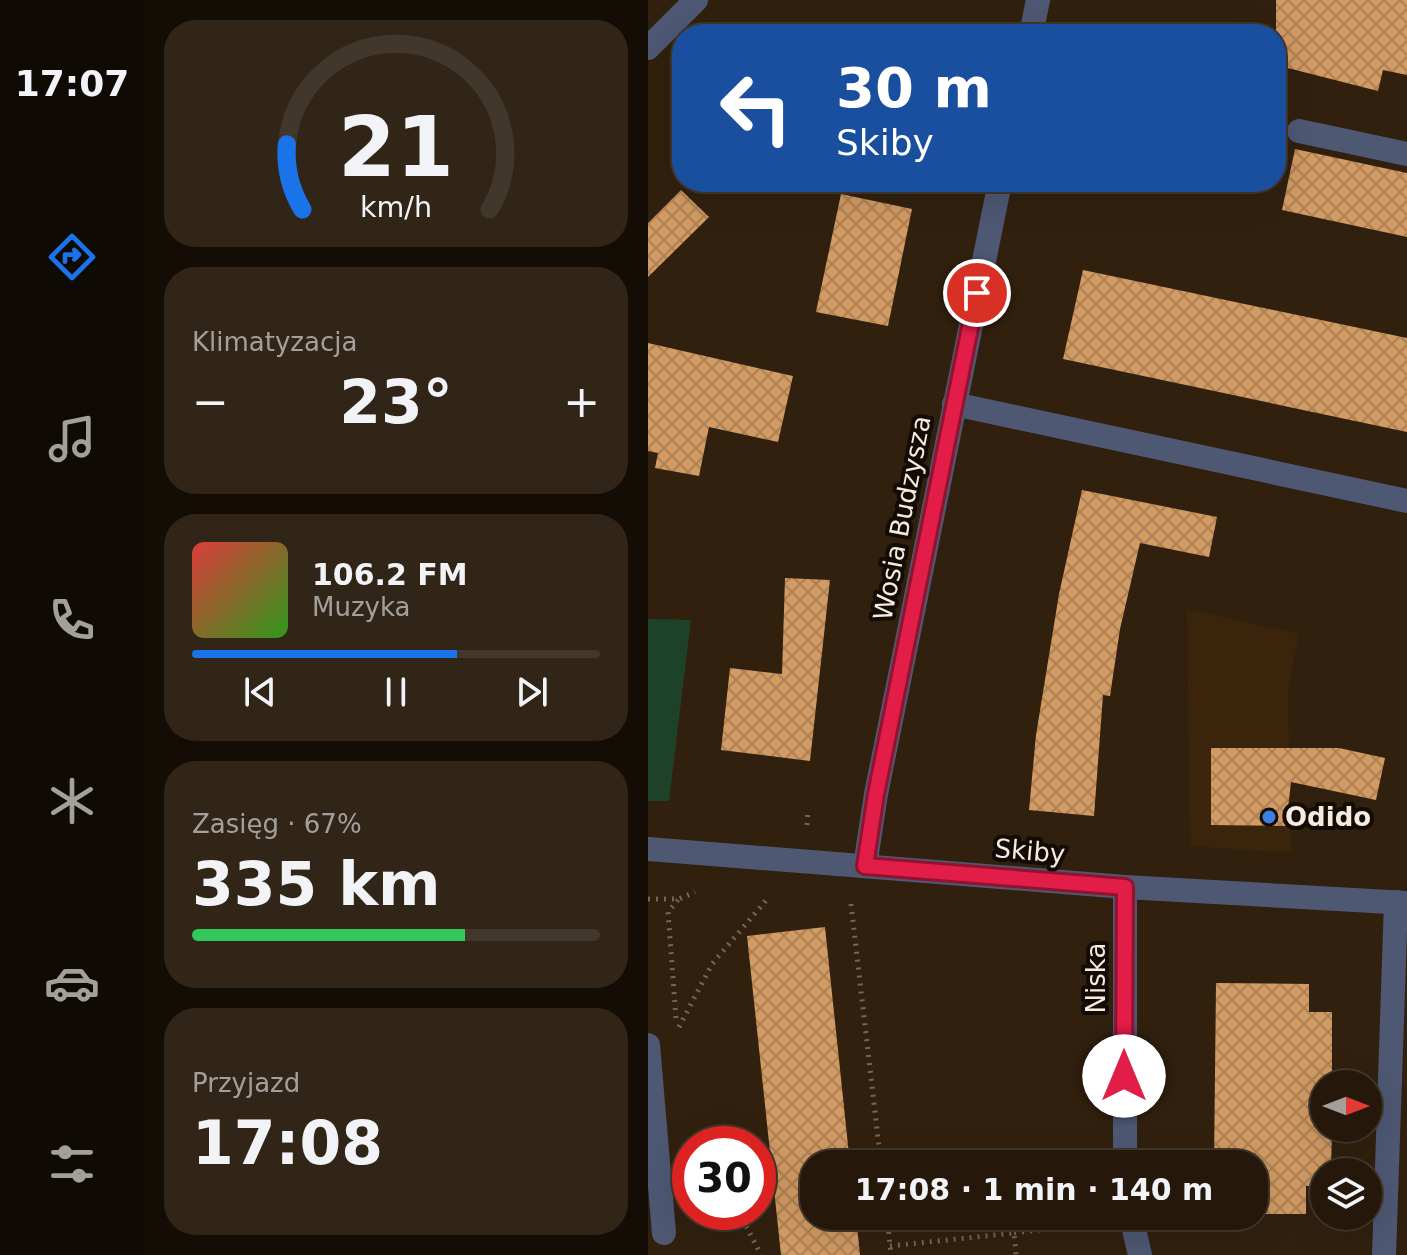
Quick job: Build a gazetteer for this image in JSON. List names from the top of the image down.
{
  "streets": {
    "street": ["Wosia Budzysza", "Skiby", "Niska"]
  },
  "crossings": [
    ["Wosia Budzysza", "Skiby"],
    ["Skiby", "Niska"]
  ],
  "places": ["Odido"],
  "north": "right",
  "page": {
    "tabs": "17:07",
    "turn": ["30 m", "Skiby"],
    "tile": [
      "Klimatyzacja",
      ["Zasięg · 67%", "335 km"],
      ["Przyjazd", "17:08"]
    ],
    "heat": ["−", "23°", "+"],
    "song": ["106.2 FM", "Muzyka"],
    "limit": "30",
    "trip": "17:08 · 1 min · 140 m",
    "gauge": ["21", "km/h"]
  }
}
